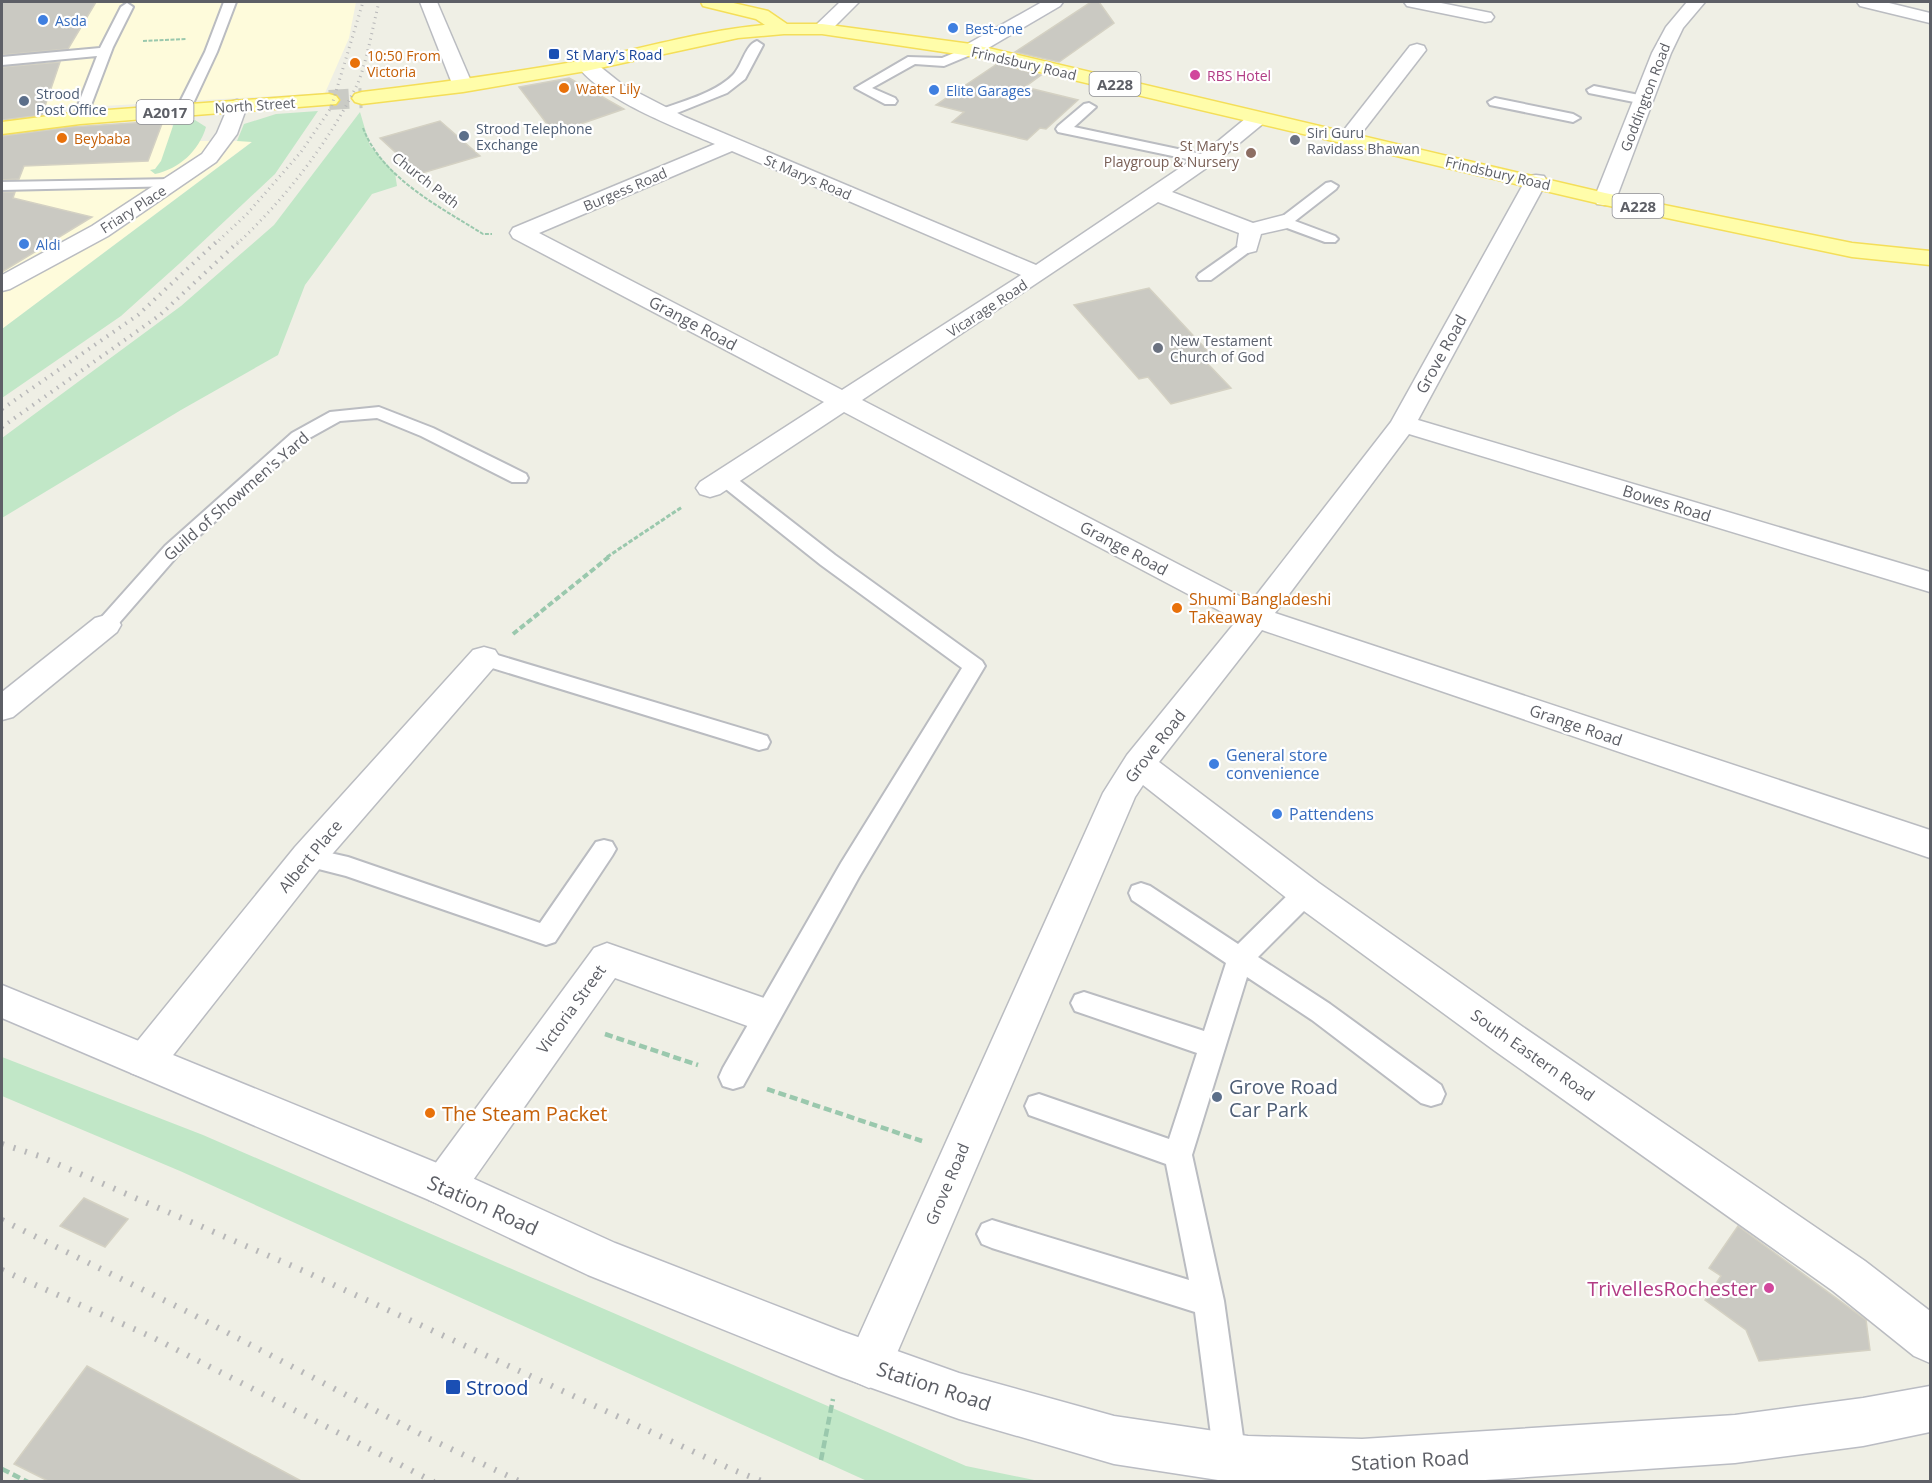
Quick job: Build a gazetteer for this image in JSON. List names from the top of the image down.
{
  "streets": {
    "main road": [
      "Frindsbury Road",
      "A228",
      "North Street",
      "A2017"
    ],
    "street": [
      "Goddington Road",
      "St Marys Road",
      "Burgess Road",
      "Friary Place",
      "Vicarage Road",
      "Grange Road",
      "Grove Road",
      "Bowes Road",
      "Albert Place",
      "Victoria Street",
      "South Eastern Road",
      "Station Road"
    ],
    "lane": ["Guild of Showmen's Yard"],
    "path": ["Church Path"]
  },
  "crossings": [
    ["Frindsbury Road", "Goddington Road"],
    ["Frindsbury Road", "Vicarage Road"],
    ["Frindsbury Road", "Grove Road"],
    ["North Street", "Friary Place"],
    ["St Marys Road", "Burgess Road"],
    ["St Marys Road", "Vicarage Road"],
    ["Church Path", "Burgess Road"],
    ["Church Path", "Grange Road"],
    ["Burgess Road", "Grange Road"],
    ["Vicarage Road", "Grange Road"],
    ["Grange Road", "Grove Road"],
    ["Grove Road", "Bowes Road"],
    ["Grove Road", "South Eastern Road"],
    ["Grove Road", "Station Road"],
    ["Albert Place", "Station Road"],
    ["Victoria Street", "Station Road"]
  ],
  "places": {
    "other": [
      "Asda",
      "Best-one",
      "10:50 From Victoria",
      "RBS Hotel",
      "Water Lily",
      "Elite Garages",
      "Strood Post Office",
      "Strood Telephone Exchange",
      "Beybaba",
      "Siri Guru Ravidass Bhawan",
      "St Mary's Playgroup & Nursery",
      "Aldi",
      "New Testament Church of God",
      "Shumi Bangladeshi Takeaway",
      "General store convenience",
      "Pattendens",
      "Grove Road Car Park",
      "The Steam Packet",
      "TrivellesRochester"
    ],
    "transit": ["St Mary's Road", "Strood"]
  }
}
